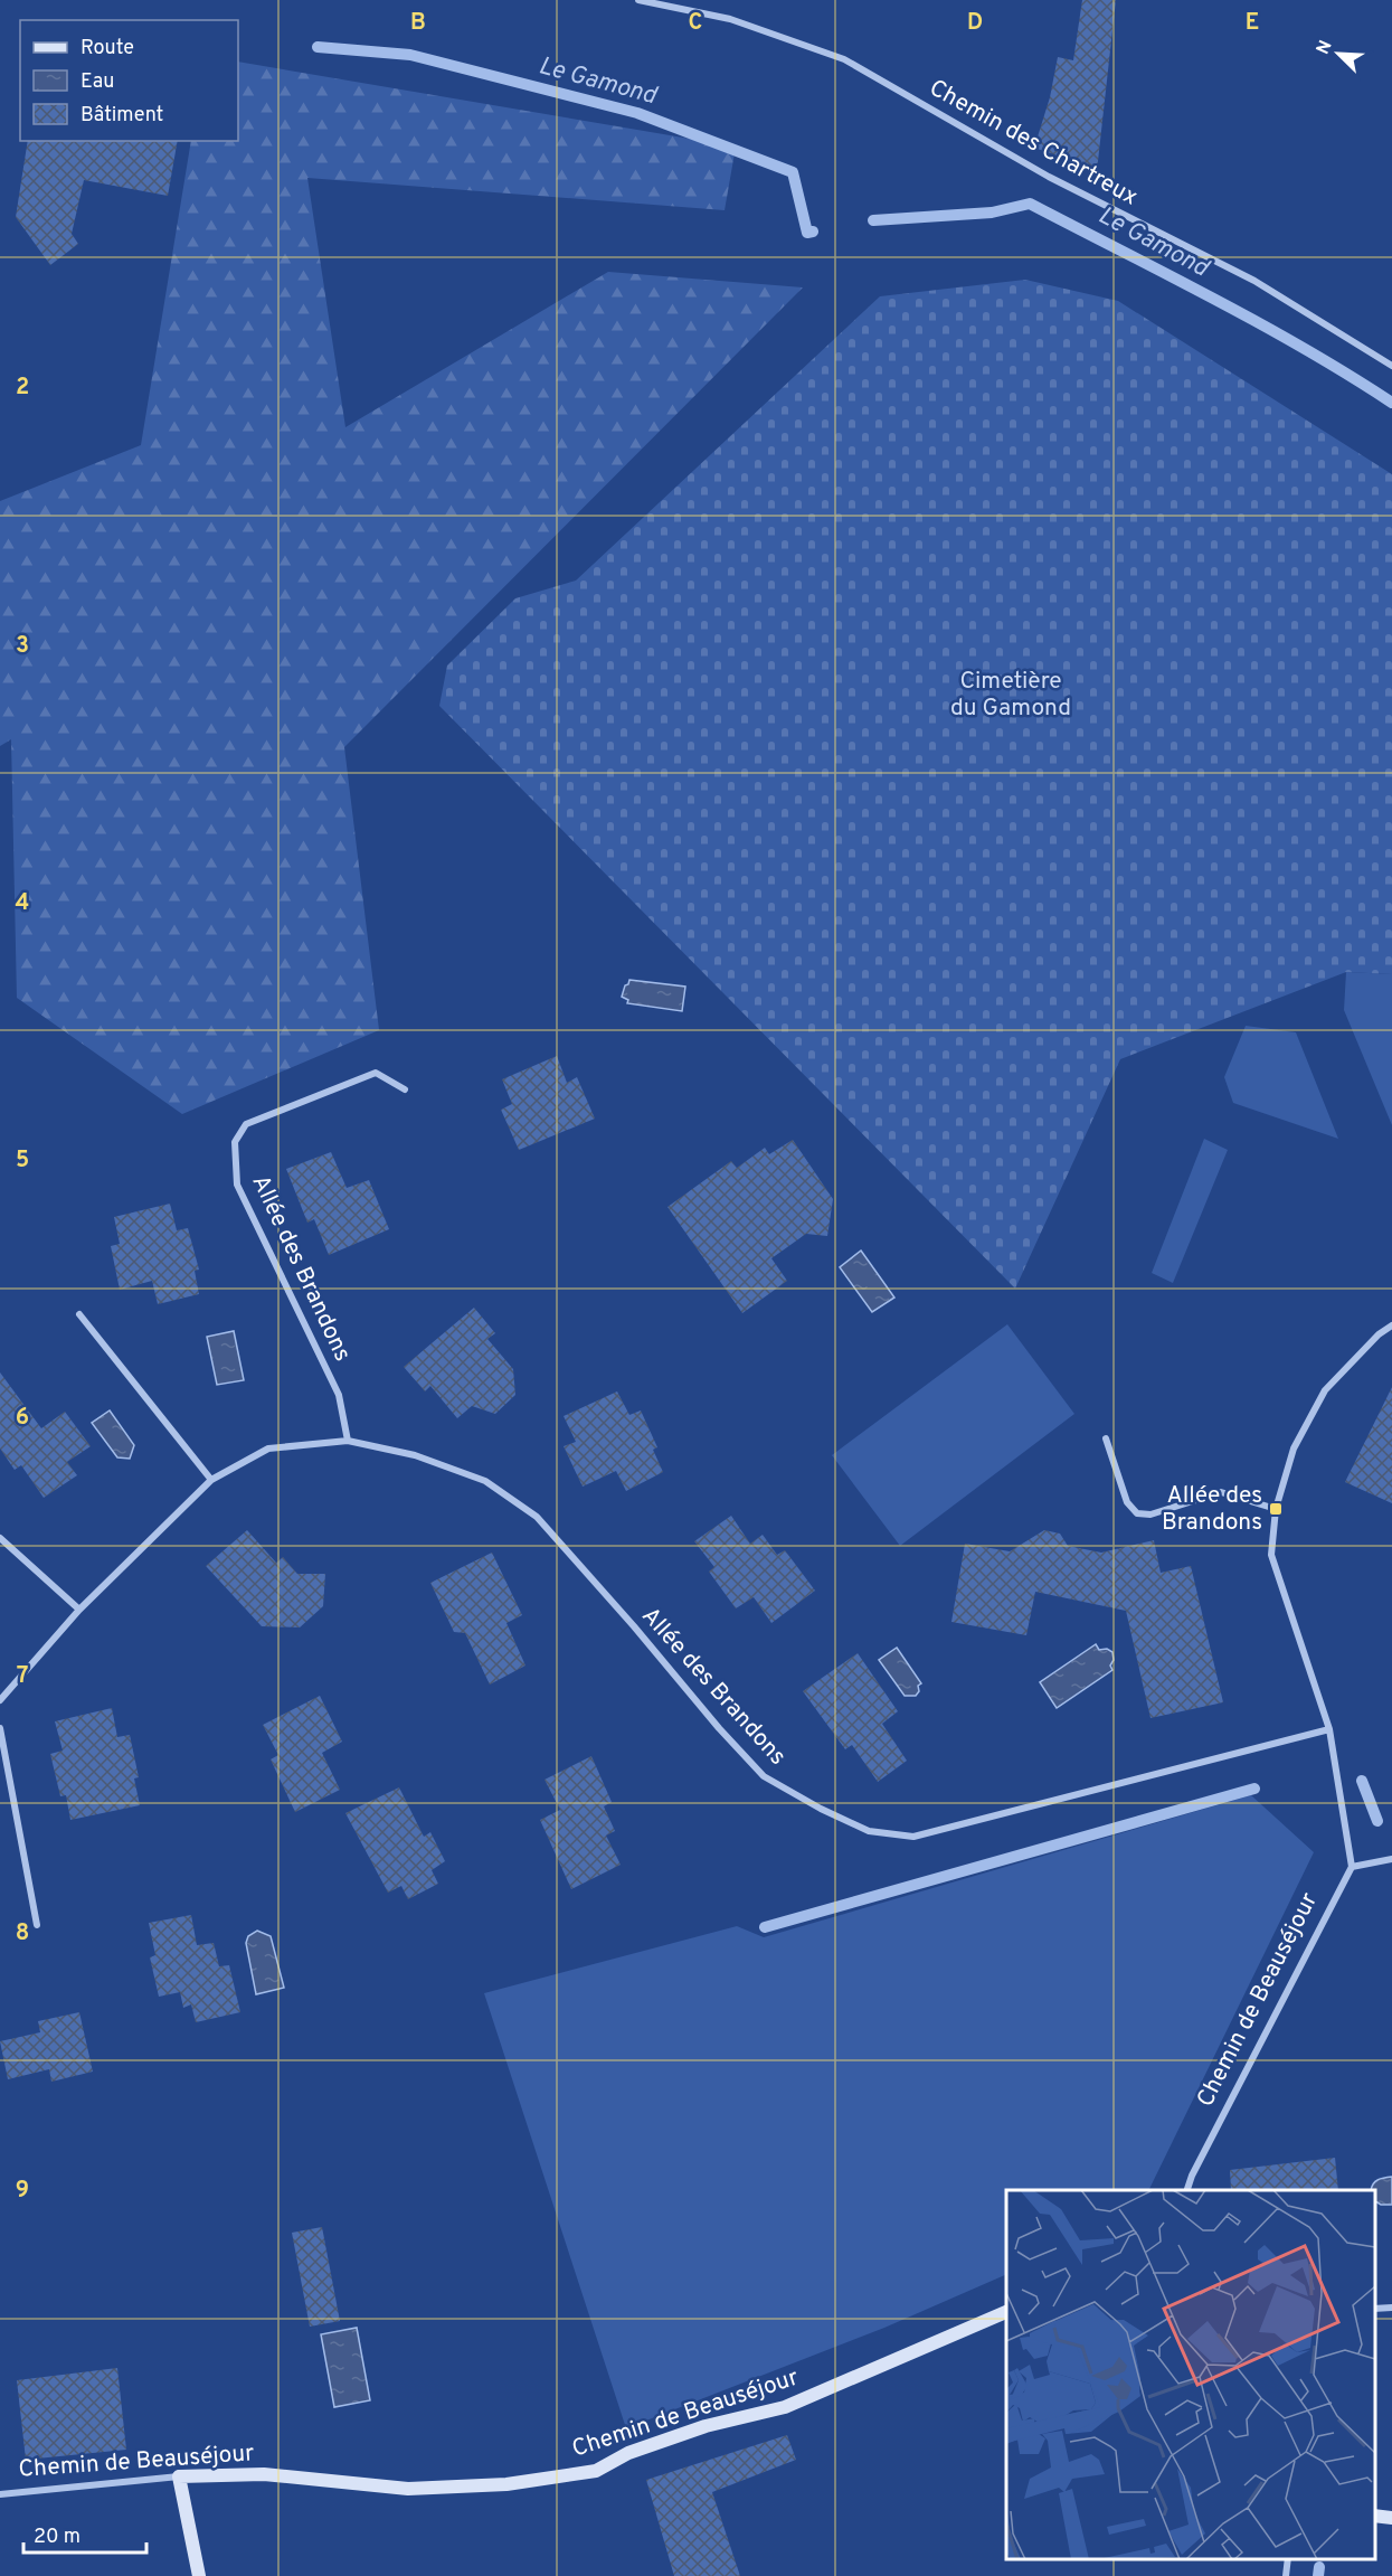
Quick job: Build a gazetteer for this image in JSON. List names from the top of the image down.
{
  "streets": {
    "street": ["Chemin des Chartreux", "Allée des Brandons", "Chemin de Beauséjour"]
  },
  "water": ["Le Gamond"],
  "parks": ["Cimetière du Gamond"],
  "places": {
    "transit": ["Allée des Brandons"]
  },
  "legend": ["Route", "Eau", "Bâtiment"],
  "scale_bar": "20 m",
  "north": "top left",
  "grid": {
    "columns": [
      "B",
      "C",
      "D",
      "E"
    ],
    "rows": [
      "2",
      "3",
      "4",
      "5",
      "6",
      "7",
      "8",
      "9"
    ]
  }
}
